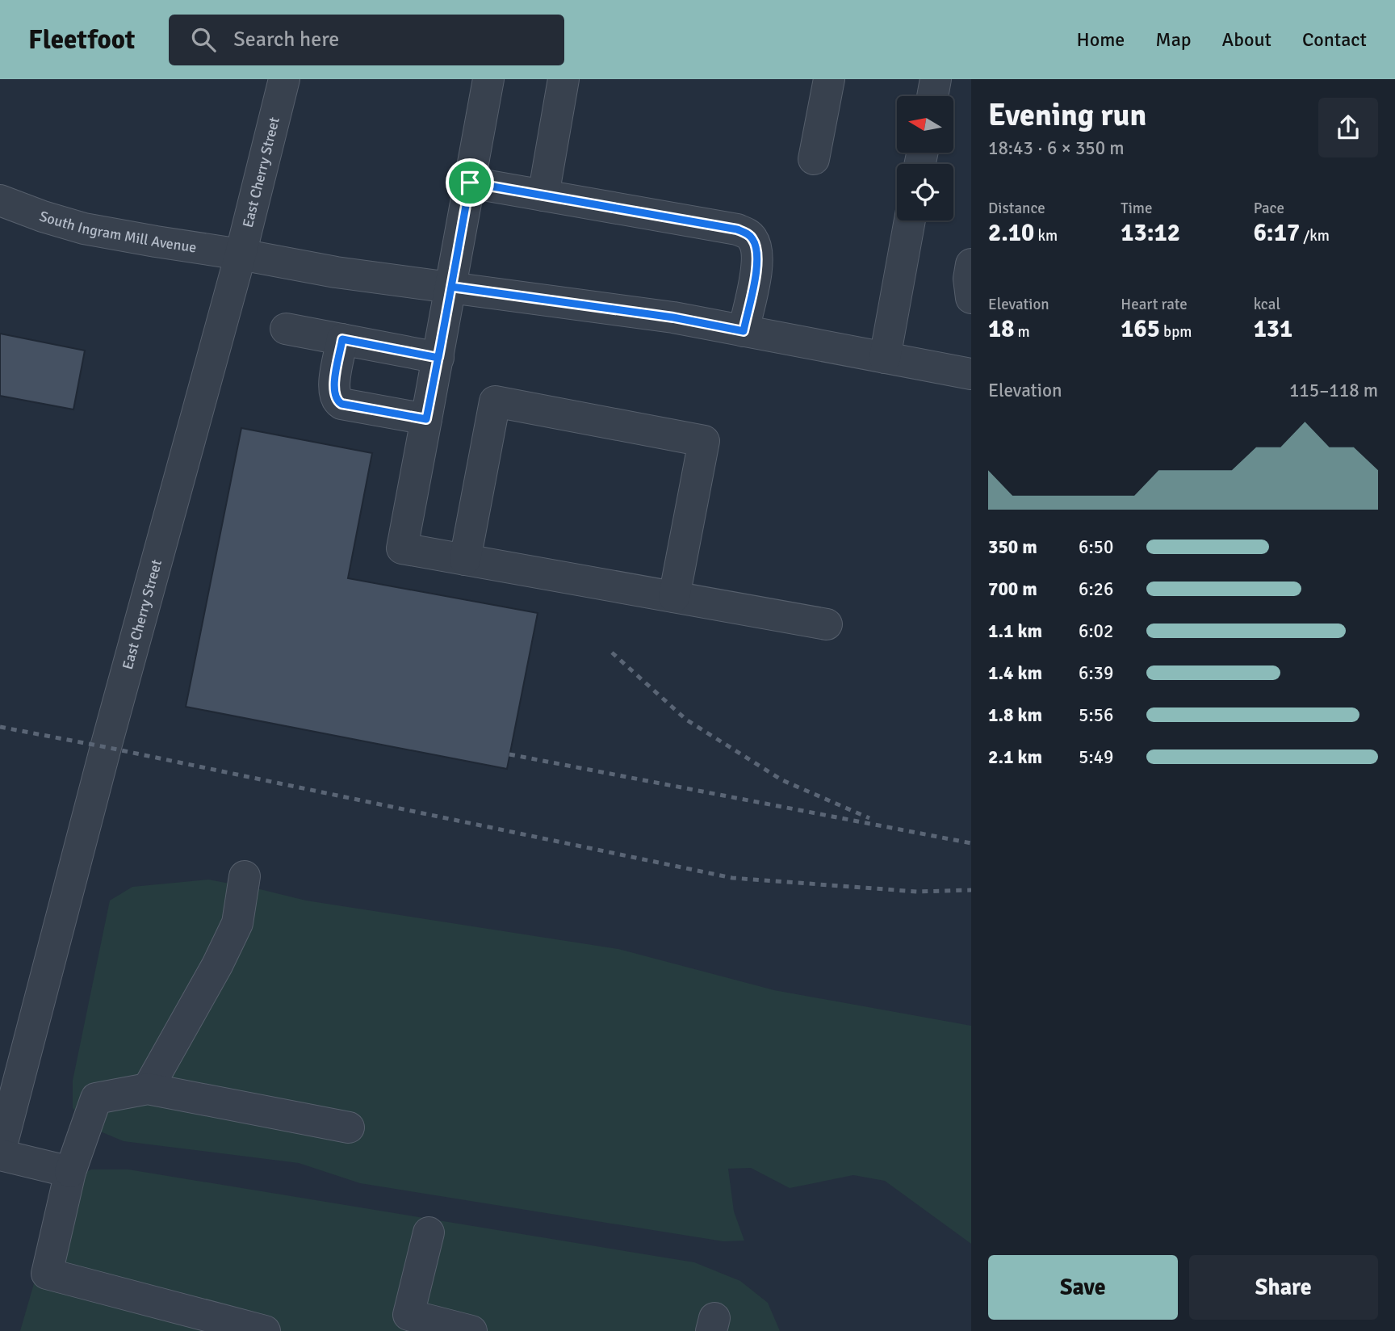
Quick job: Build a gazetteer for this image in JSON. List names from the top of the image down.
{
  "streets": {
    "street": ["East Cherry Street", "South Ingram Mill Avenue"]
  },
  "crossings": [
    ["East Cherry Street", "South Ingram Mill Avenue"]
  ],
  "north": "left",
  "page": {
    "header": "Fleetfoot",
    "search": "Search here",
    "nav": [
      "Home",
      "Map",
      "About",
      "Contact"
    ],
    "heading": ["Evening run", "18:43 · 6 × 350 m"],
    "stats": [
      ["Distance", "2.10 km"],
      ["Time", "13:12"],
      ["Pace", "6:17 /km"],
      ["Elevation", "18 m"],
      ["Heart rate", "165 bpm"],
      ["kcal", "131"]
    ],
    "chart": ["Elevation", "115–118 m"],
    "list": [
      {
        "name": "350 m",
        "note": "6:50"
      },
      {
        "name": "700 m",
        "note": "6:26"
      },
      {
        "name": "1.1 km",
        "note": "6:02"
      },
      {
        "name": "1.4 km",
        "note": "6:39"
      },
      {
        "name": "1.8 km",
        "note": "5:56"
      },
      {
        "name": "2.1 km",
        "note": "5:49"
      }
    ],
    "buttons": ["Save", "Share"]
  }
}
